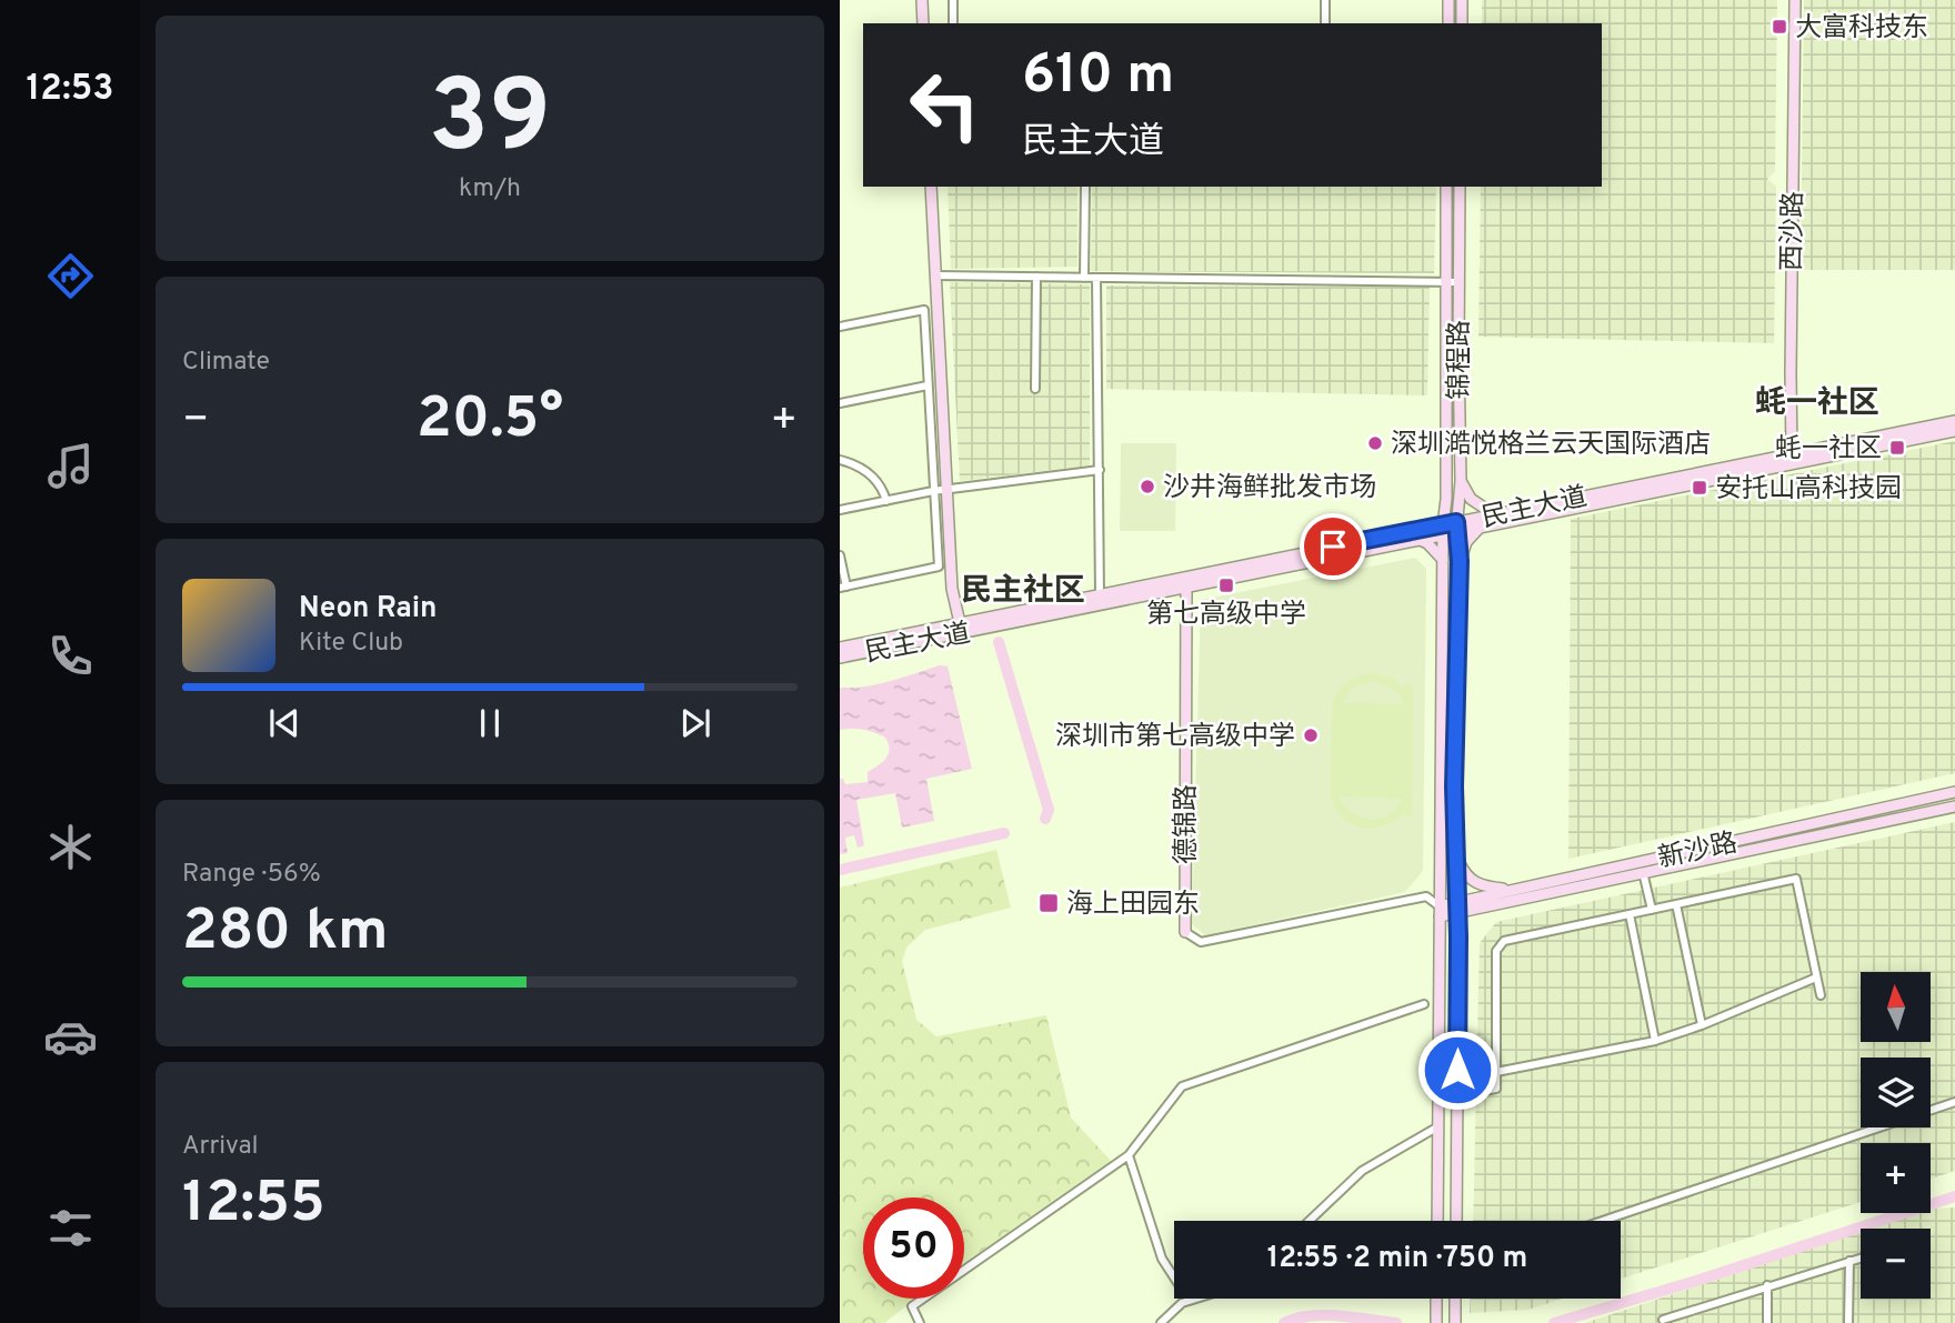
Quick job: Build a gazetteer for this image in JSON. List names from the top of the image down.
{
  "streets": {
    "main road": [
      "西沙路",
      "锦程路",
      "民主大道",
      "德锦路",
      "新沙路"
    ]
  },
  "crossings": [
    ["西沙路", "民主大道"],
    ["锦程路", "民主大道"],
    ["锦程路", "新沙路"],
    ["民主大道", "德锦路"]
  ],
  "districts": ["蚝一社区", "民主社区"],
  "places": {
    "transit": [
      "大富科技东",
      "蚝一社区",
      "安托山高科技园",
      "第七高级中学",
      "海上田园东"
    ],
    "other": ["深圳澔悦格兰云天国际酒店", "沙井海鲜批发市场", "深圳市第七高级中学"]
  },
  "north": "top",
  "page": {
    "tabs": "12:53",
    "tile": [
      ["39", "km/h"],
      "Climate",
      ["Range · 56%", "280 km"],
      ["Arrival", "12:55"]
    ],
    "turn": ["610 m", "民主大道"],
    "heat": ["−", "20.5°", "+"],
    "song": ["Neon Rain", "Kite Club"],
    "map_buttons": ["+", "−"],
    "limit": "50",
    "trip": "12:55 · 2 min · 750 m"
  }
}
